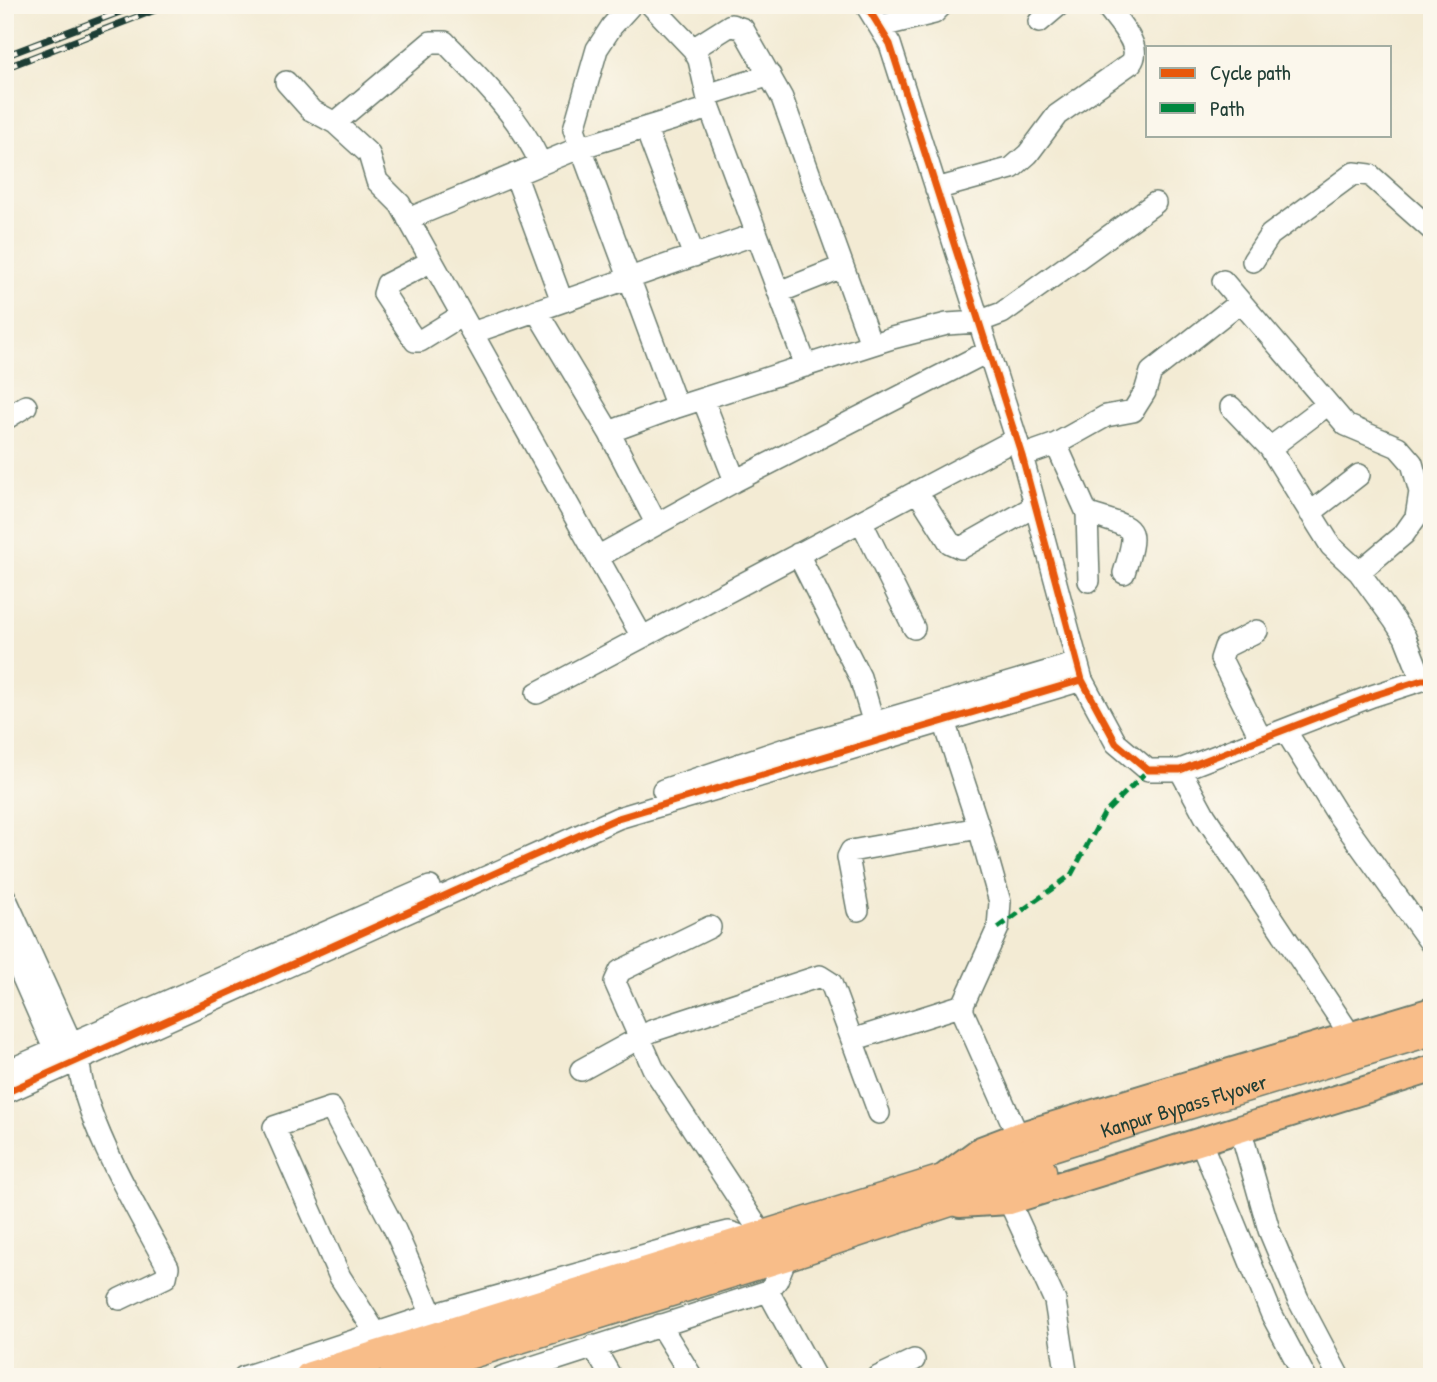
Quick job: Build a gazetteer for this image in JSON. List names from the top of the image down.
{
  "streets": {
    "highway": ["Kanpur Bypass Flyover"]
  },
  "legend": ["Cycle path", "Path"]
}
